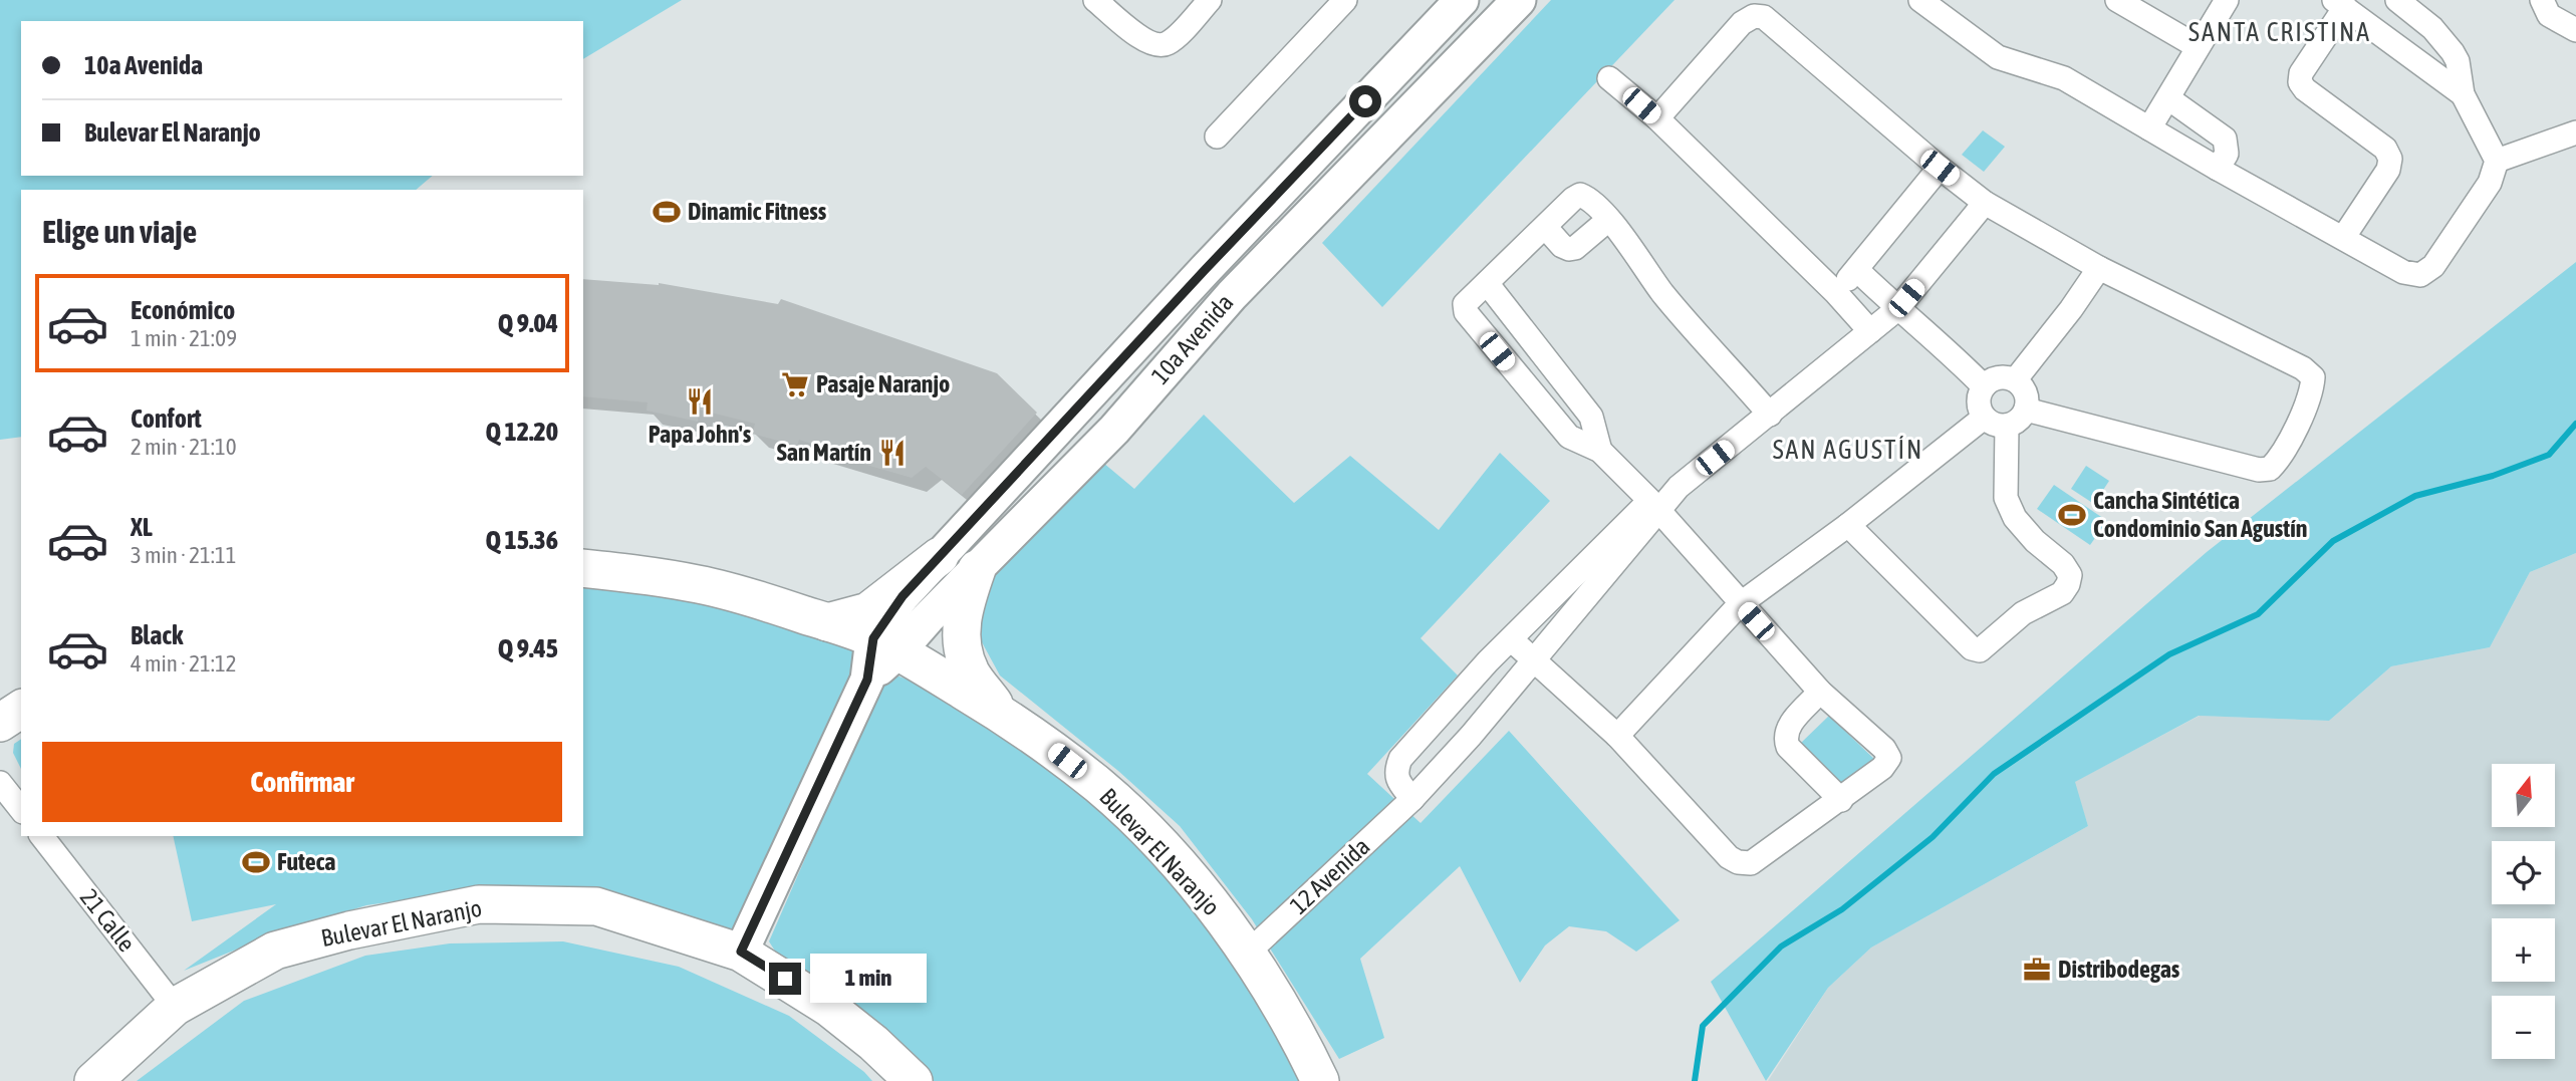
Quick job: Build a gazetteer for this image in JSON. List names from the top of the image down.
{
  "streets": {
    "main road": ["Bulevar El Naranjo"],
    "street": ["10a Avenida", "12 Avenida", "21 Calle"]
  },
  "crossings": [
    ["10a Avenida", "Bulevar El Naranjo"],
    ["Bulevar El Naranjo", "12 Avenida"],
    ["Bulevar El Naranjo", "21 Calle"]
  ],
  "districts": ["SANTA CRISTINA", "SAN AGUSTÍN"],
  "places": {
    "sports": ["Dinamic Fitness", "Cancha Sintética Condominio San Agustín", "Futeca"],
    "supermarket": ["Pasaje Naranjo"],
    "restaurant": ["Papa John's", "San Martín"],
    "office": ["Distribodegas"]
  },
  "north": "top",
  "page": {
    "banner": ["10a Avenida", "Bulevar El Naranjo"],
    "heading": "Elige un viaje",
    "list": [
      {
        "name": "Económico",
        "note": "1 min · 21:09",
        "value": "Q 9.04"
      },
      {
        "name": "Confort",
        "note": "2 min · 21:10",
        "value": "Q 12.20"
      },
      {
        "name": "XL",
        "note": "3 min · 21:11",
        "value": "Q 15.36"
      },
      {
        "name": "Black",
        "note": "4 min · 21:12",
        "value": "Q 9.45"
      }
    ],
    "buttons": "Confirmar",
    "map_buttons": ["+", "−"],
    "bubble": "1 min"
  }
}
